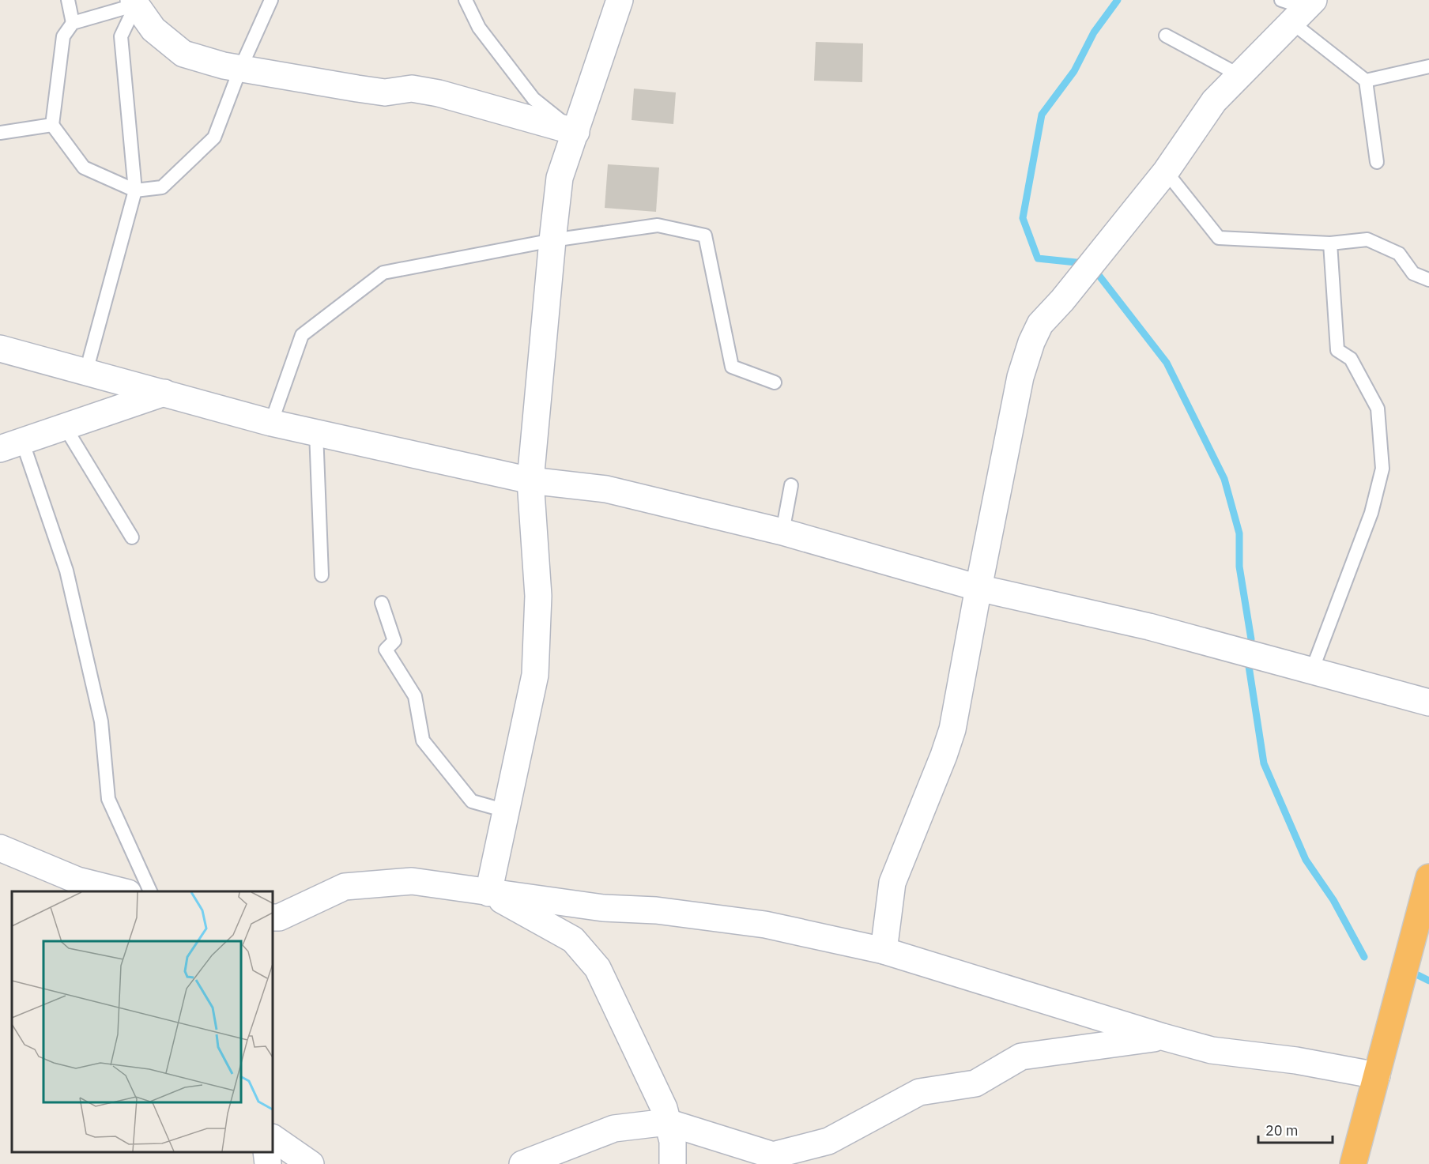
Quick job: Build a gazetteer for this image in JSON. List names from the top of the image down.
{
  "scale_bar": "20 m"
}
